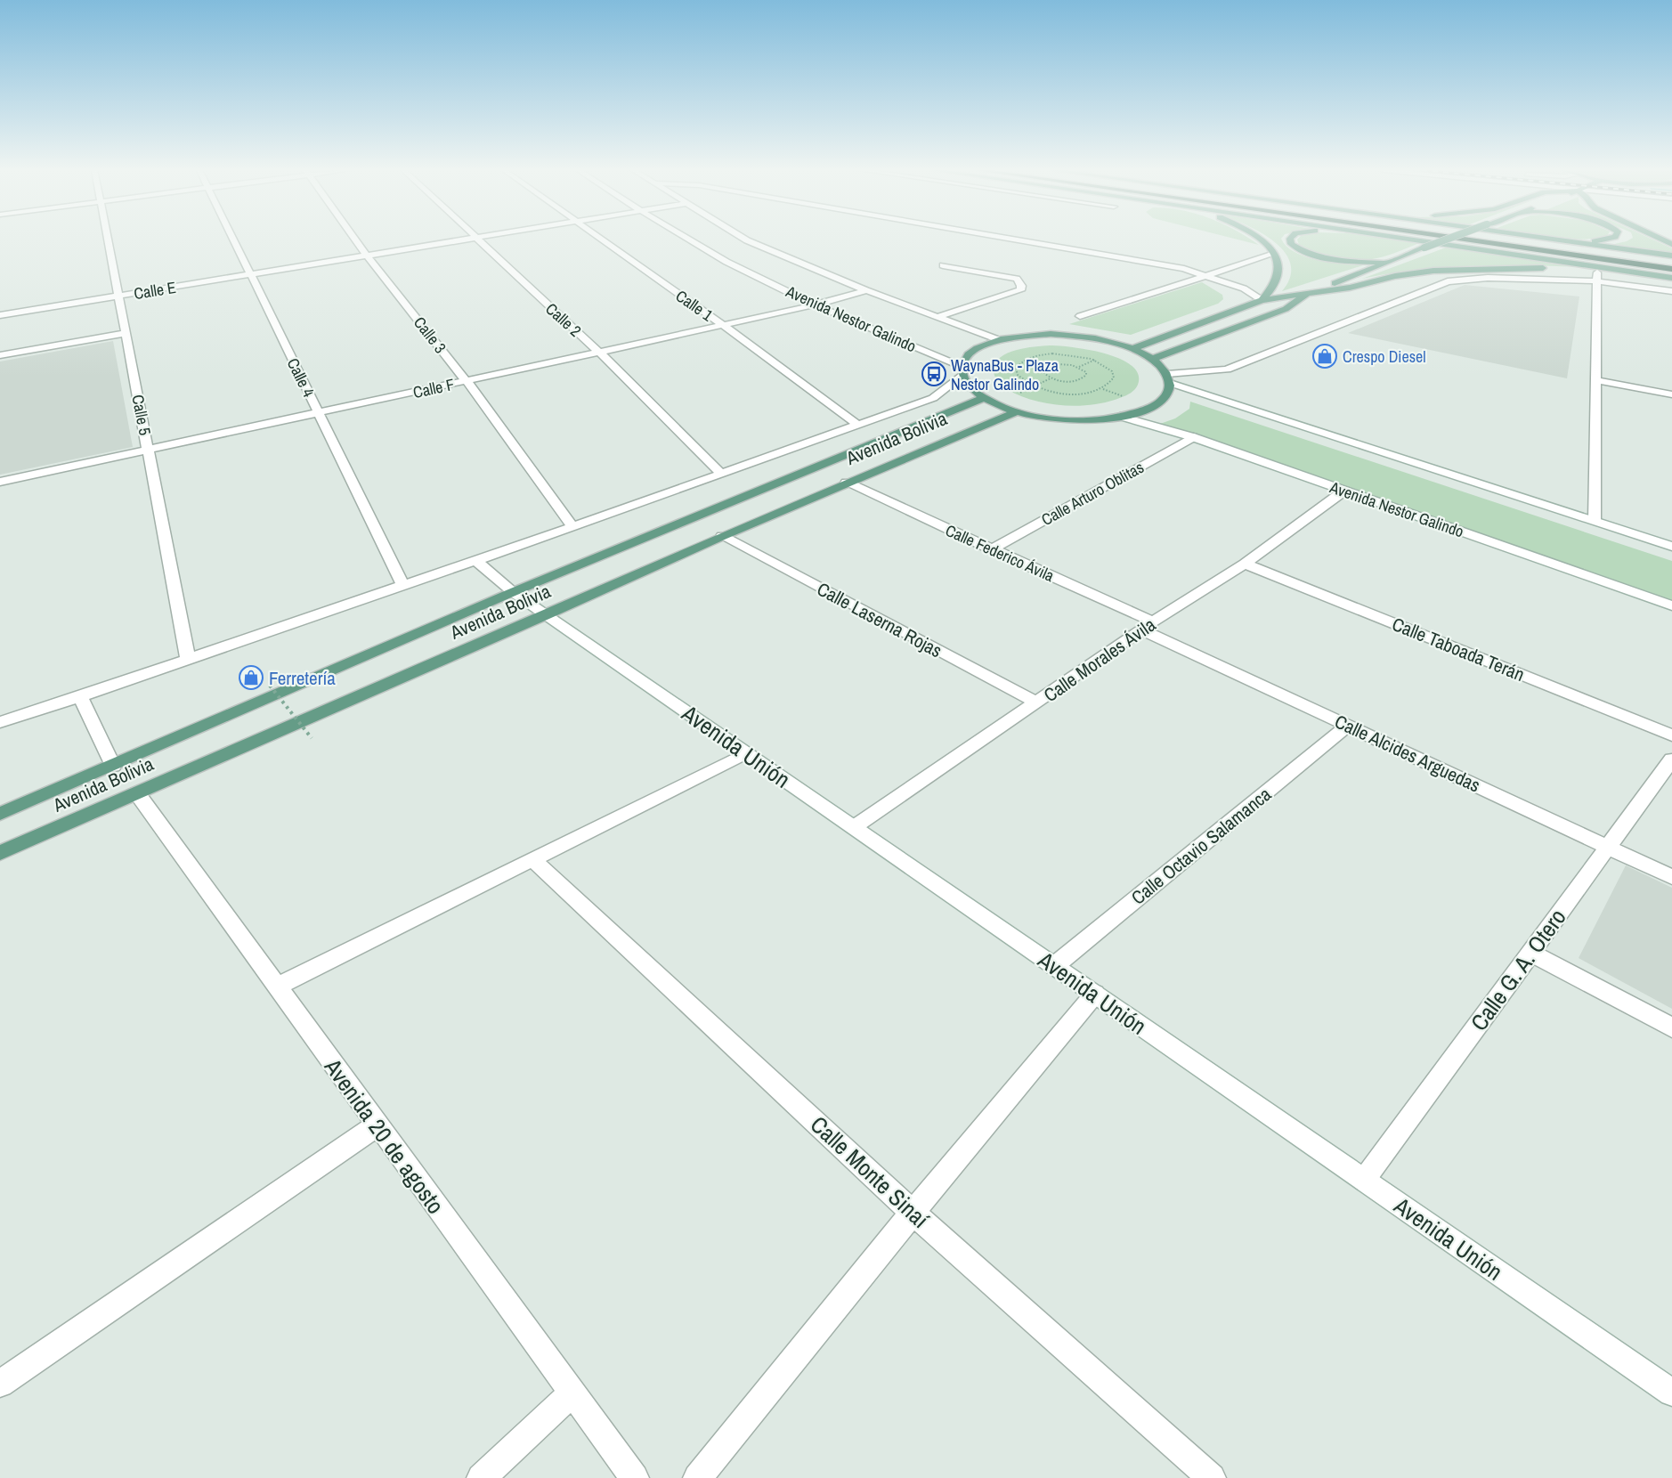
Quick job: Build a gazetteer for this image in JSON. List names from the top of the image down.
{
  "streets": {
    "main road": ["Avenida Bolivia"],
    "street": [
      "Calle E",
      "Calle 1",
      "Avenida Nestor Galindo",
      "Calle 2",
      "Calle 3",
      "Calle 4",
      "Calle F",
      "Calle 5",
      "Calle Arturo Oblitas",
      "Calle Federico Ávila",
      "Calle Laserna Rojas",
      "Calle Taboada Terán",
      "Calle Morales Ávila",
      "Avenida Unión",
      "Calle Alcides Arguedas",
      "Calle Octavio Salamanca",
      "Calle G. A. Otero",
      "Avenida 20 de agosto",
      "Calle Monte Sinaí"
    ]
  },
  "crossings": [
    ["Calle E", "Calle 3"],
    ["Calle E", "Calle 4"],
    ["Calle E", "Calle 5"],
    ["Calle 1", "Calle F"],
    ["Avenida Nestor Galindo", "Calle F"],
    ["Avenida Nestor Galindo", "Calle Arturo Oblitas"],
    ["Avenida Nestor Galindo", "Calle Morales Ávila"],
    ["Calle 2", "Calle F"],
    ["Calle 3", "Calle F"],
    ["Calle 4", "Calle F"],
    ["Calle F", "Calle 5"],
    ["Avenida Bolivia", "Calle Federico Ávila"],
    ["Avenida Bolivia", "Calle Laserna Rojas"],
    ["Avenida Bolivia", "Avenida Unión"],
    ["Avenida Bolivia", "Avenida 20 de agosto"],
    ["Calle Arturo Oblitas", "Calle Federico Ávila"],
    ["Calle Federico Ávila", "Calle Morales Ávila"],
    ["Calle Federico Ávila", "Calle Alcides Arguedas"],
    ["Calle Laserna Rojas", "Calle Morales Ávila"],
    ["Calle Taboada Terán", "Calle Morales Ávila"],
    ["Calle Morales Ávila", "Avenida Unión"],
    ["Calle Morales Ávila", "Calle Alcides Arguedas"],
    ["Avenida Unión", "Calle Octavio Salamanca"],
    ["Avenida Unión", "Calle G. A. Otero"],
    ["Calle Alcides Arguedas", "Calle Octavio Salamanca"],
    ["Calle Alcides Arguedas", "Calle G. A. Otero"]
  ],
  "places": {
    "shop": ["Crespo Diesel", "Ferretería"],
    "bus stop": ["WaynaBus - Plaza Nestor Galindo"]
  }
}
